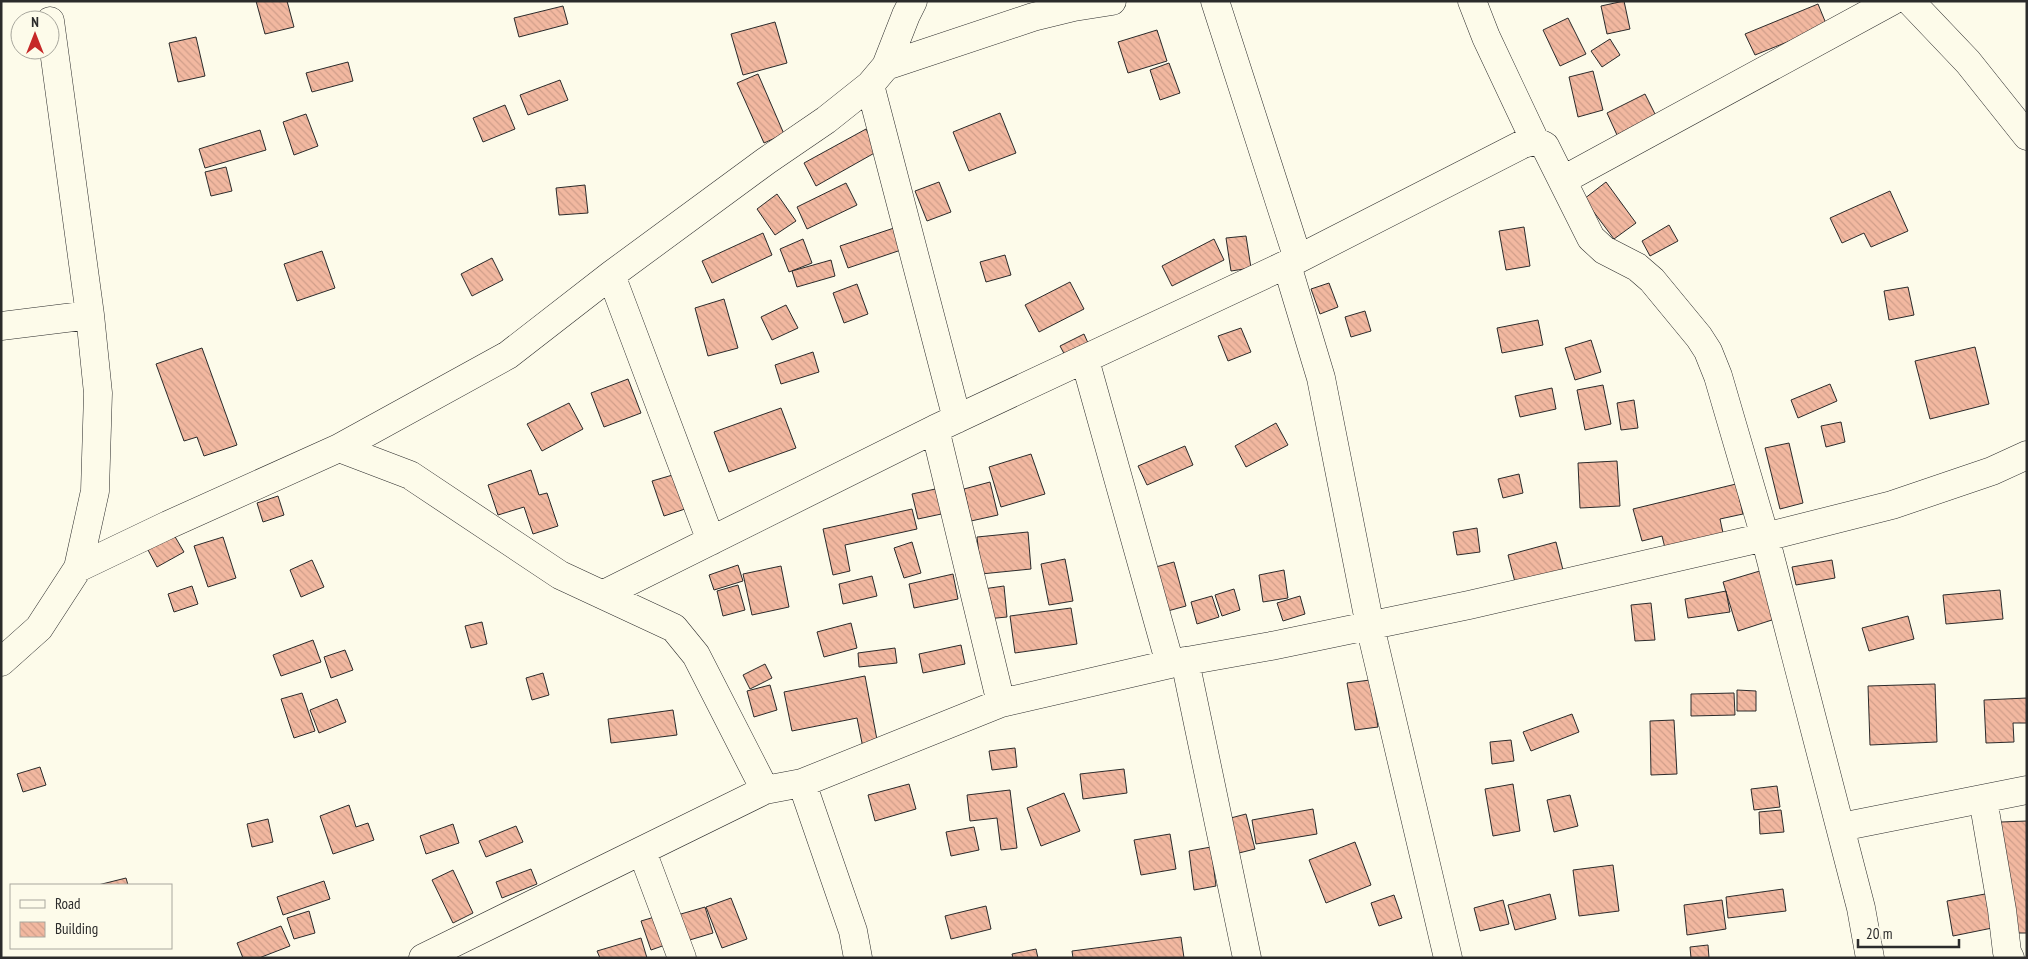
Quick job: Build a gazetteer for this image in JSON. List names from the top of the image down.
{
  "legend": ["Road", "Building"],
  "scale_bar": "20 m",
  "north": "top"
}
